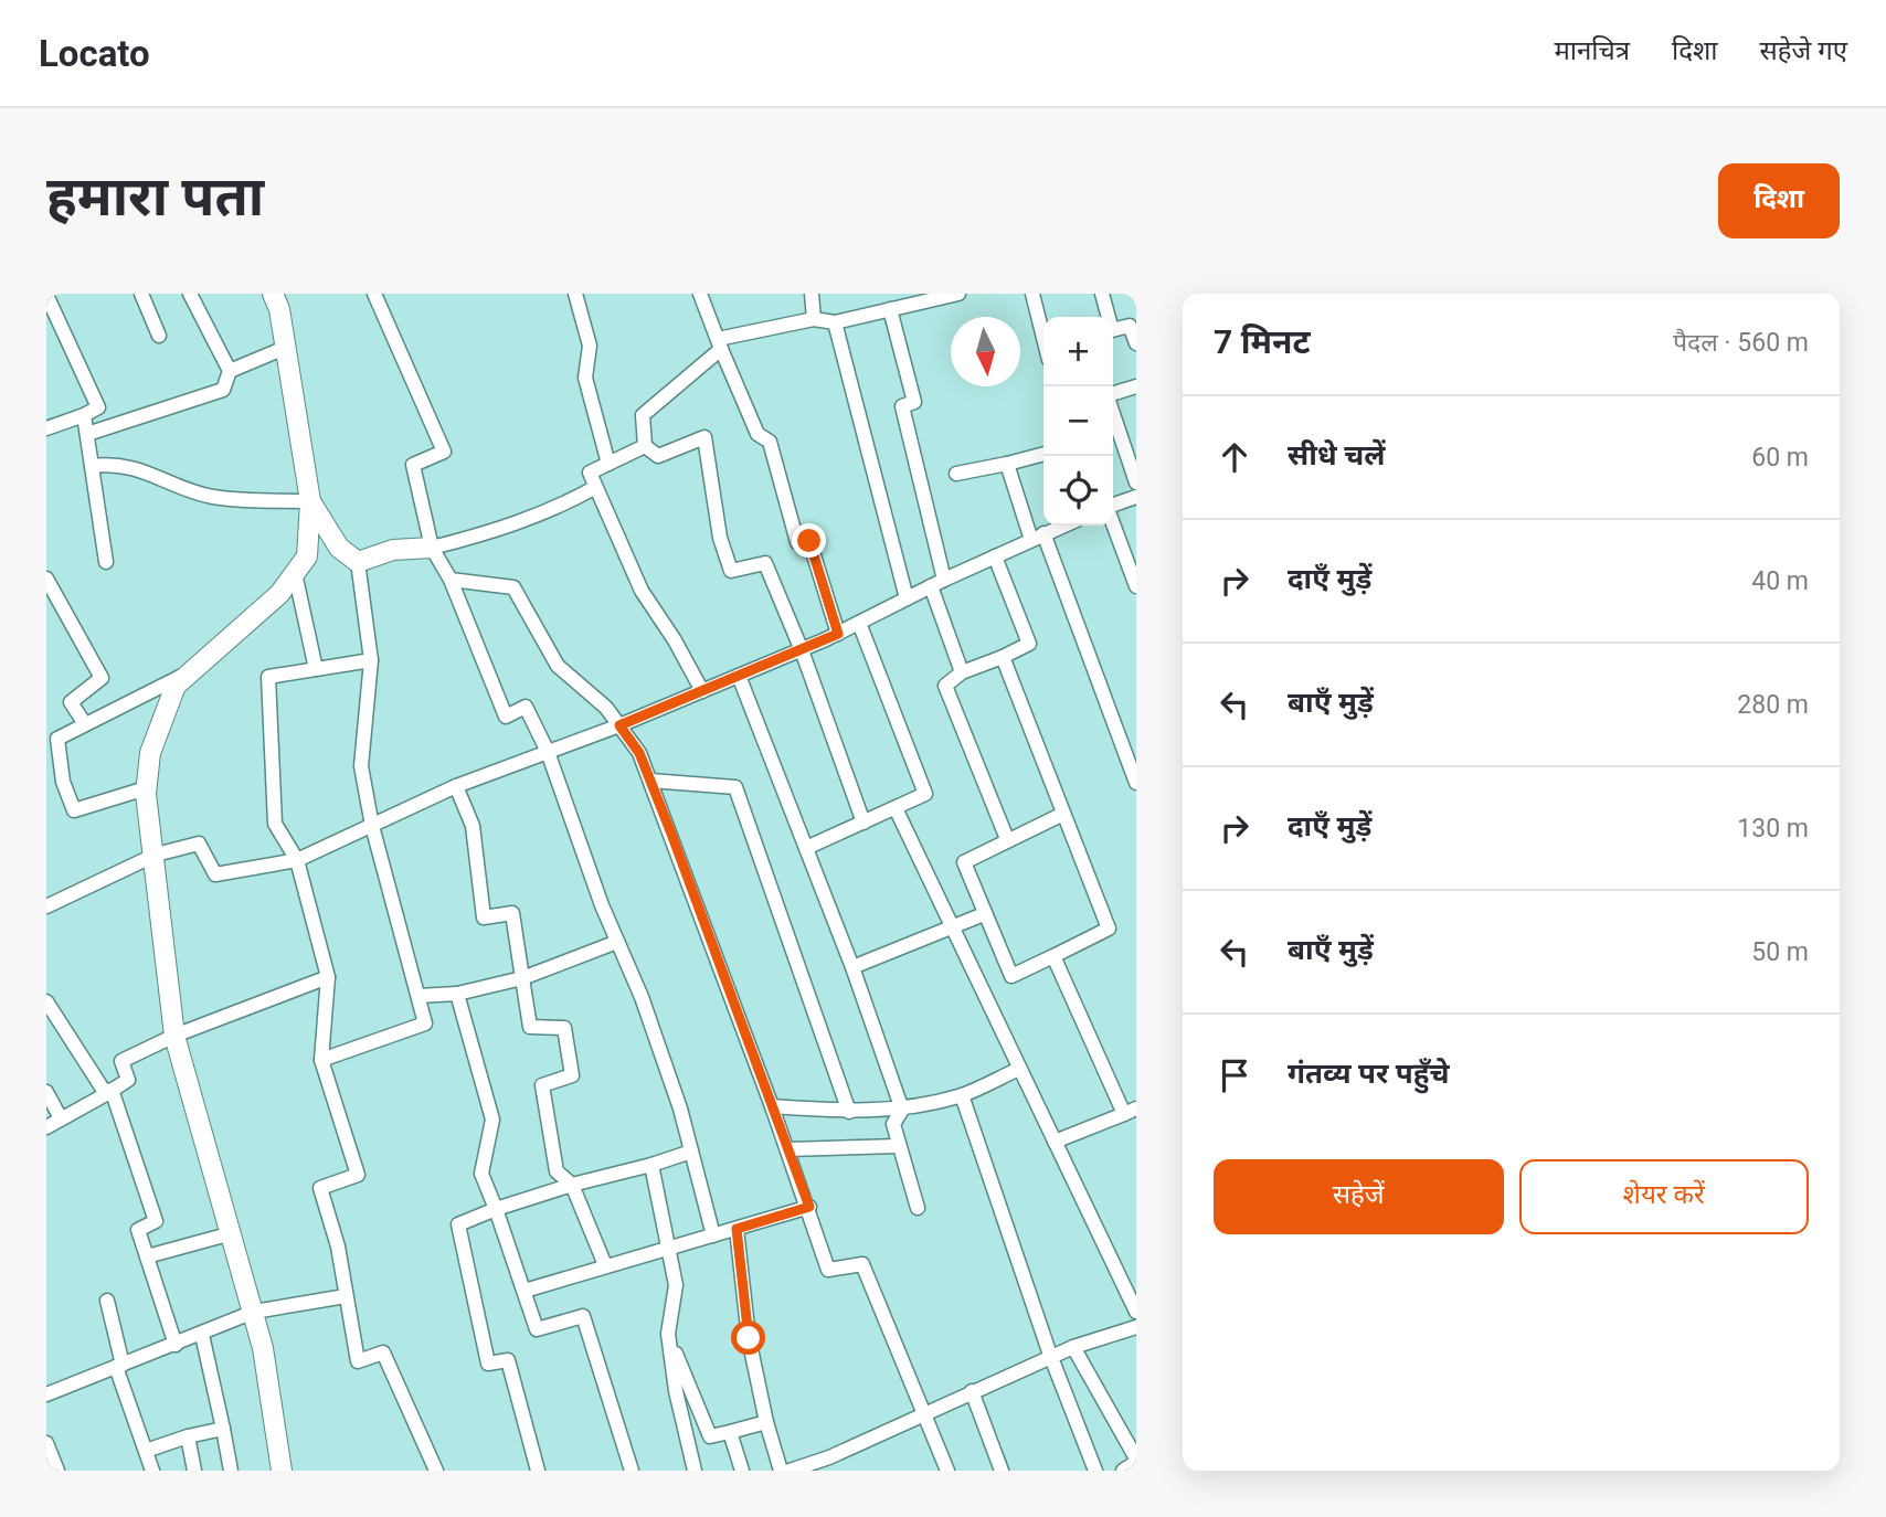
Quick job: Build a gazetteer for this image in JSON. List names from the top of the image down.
{
  "north": "bottom",
  "page": {
    "header": "Locato",
    "nav": ["मानचित्र", "दिशा", "सहेजे गए"],
    "buttons": [
      "दिशा",
      ["सहेजें", "शेयर करें"]
    ],
    "title": "हमारा पता",
    "heading": ["7 मिनट", "पैदल · 560 m"],
    "map_buttons": ["+", "−"],
    "list": [
      ["सीधे चलें", "60 m"],
      ["दाएँ मुड़ें", "40 m"],
      ["बाएँ मुड़ें", "280 m"],
      ["दाएँ मुड़ें", "130 m"],
      ["बाएँ मुड़ें", "50 m"],
      "गंतव्य पर पहुँचे"
    ]
  }
}
